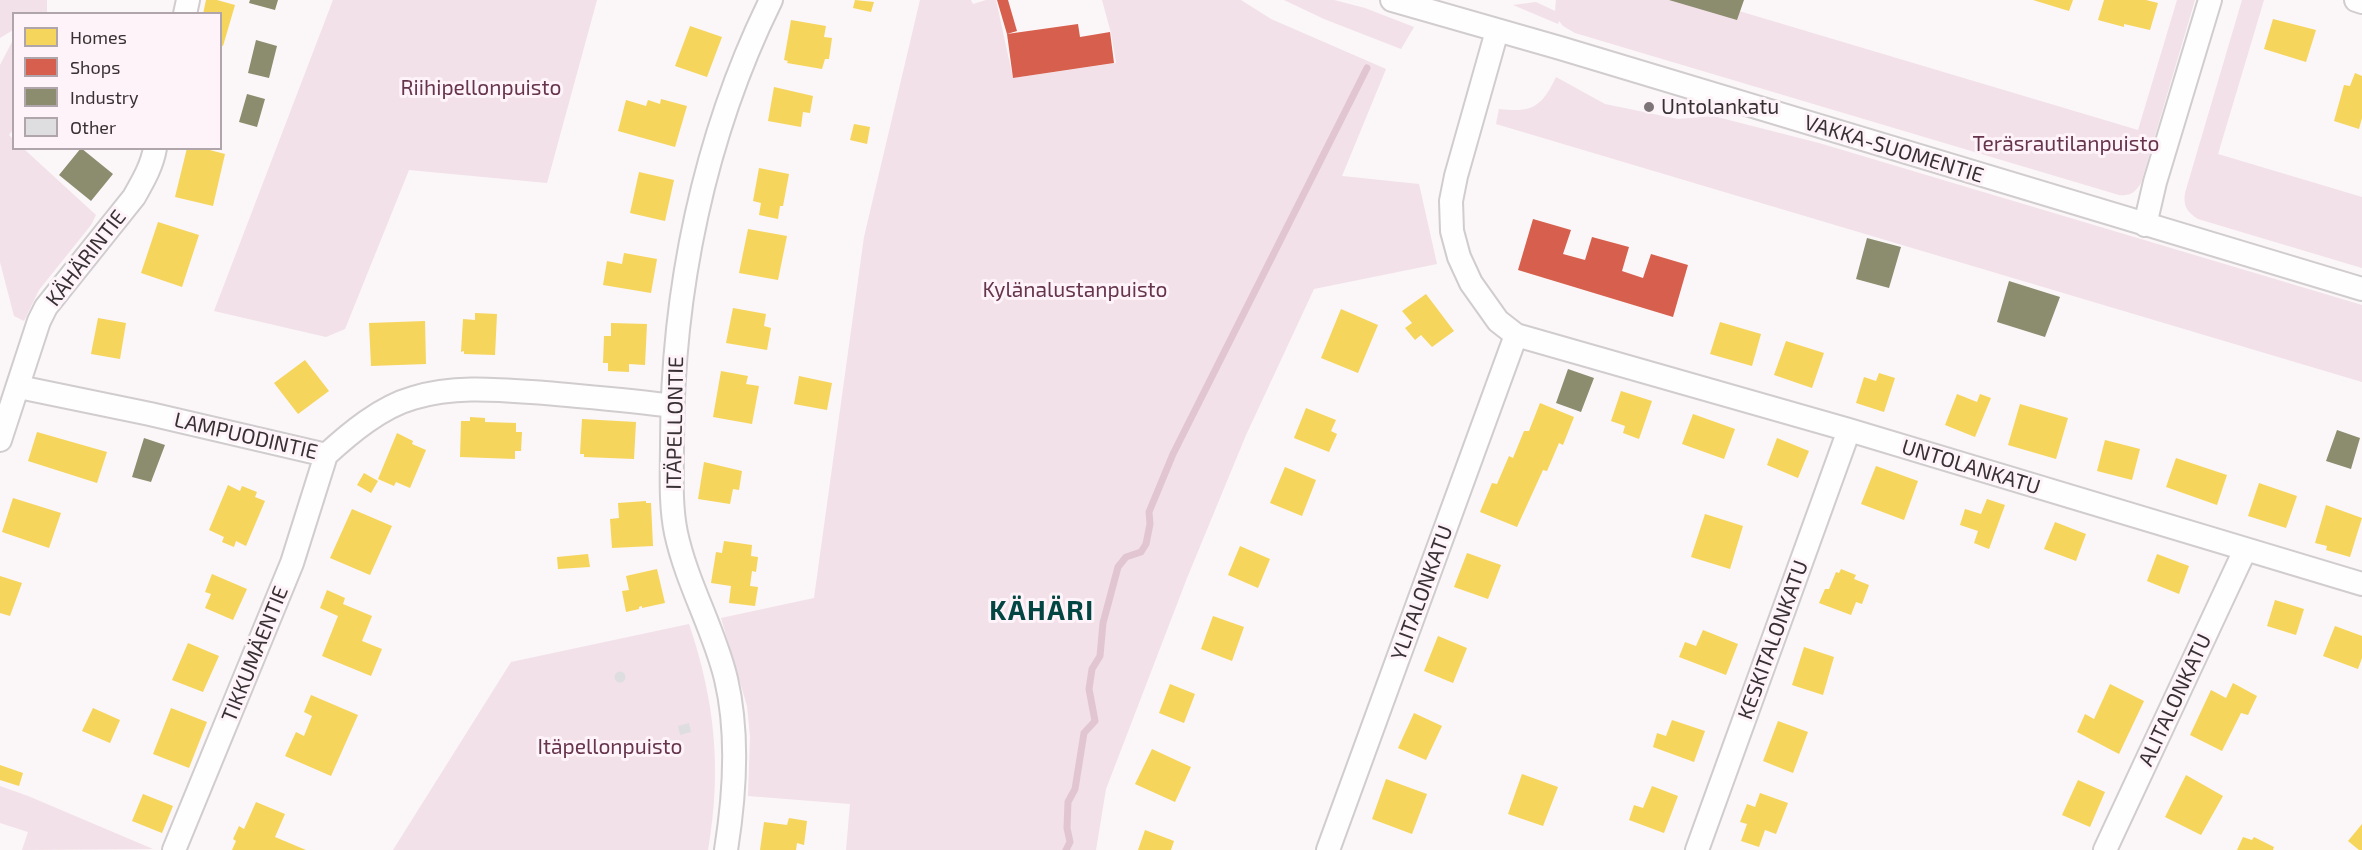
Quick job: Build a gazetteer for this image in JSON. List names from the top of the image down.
{
  "streets": {
    "street": [
      "VAKKA-SUOMENTIE",
      "KÄHÄRINTIE",
      "ITÄPELLONTIE",
      "LAMPUODINTIE",
      "UNTOLANKATU",
      "YLITALONKATU",
      "KESKITALONKATU",
      "TIKKUMÄENTIE",
      "ALITALONKATU"
    ]
  },
  "crossings": [
    ["VAKKA-SUOMENTIE", "UNTOLANKATU"],
    ["KÄHÄRINTIE", "LAMPUODINTIE"],
    ["ITÄPELLONTIE", "LAMPUODINTIE"],
    ["LAMPUODINTIE", "TIKKUMÄENTIE"],
    ["UNTOLANKATU", "YLITALONKATU"],
    ["UNTOLANKATU", "KESKITALONKATU"],
    ["UNTOLANKATU", "ALITALONKATU"]
  ],
  "districts": ["KÄHÄRI"],
  "parks": [
    "Riihipellonpuisto",
    "Teräsrautilanpuisto",
    "Kylänalustanpuisto",
    "Itäpellonpuisto"
  ],
  "places": ["Untolankatu"],
  "legend": [
    "Homes",
    "Shops",
    "Industry",
    "Other"
  ]
}
